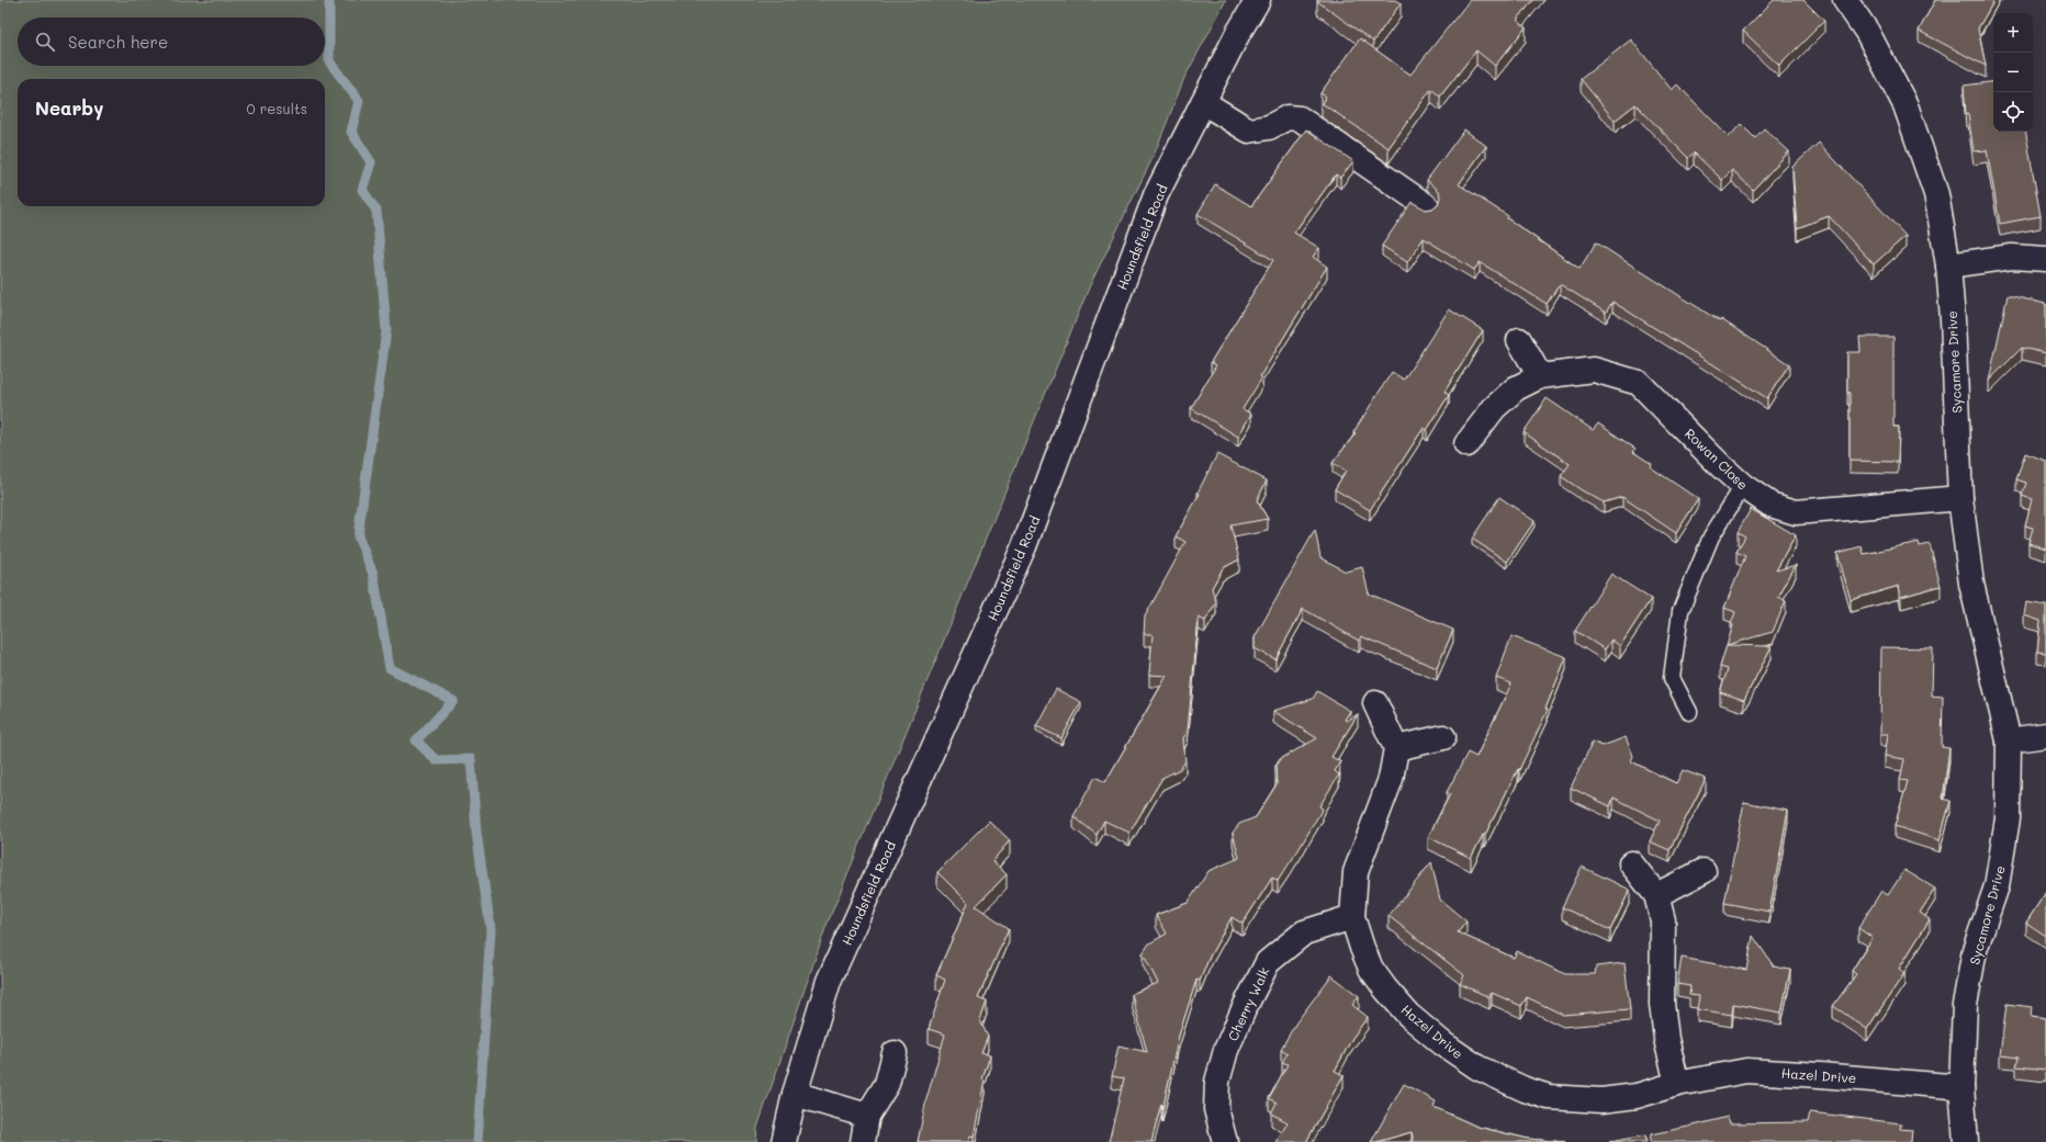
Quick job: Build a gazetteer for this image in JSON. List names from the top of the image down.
{
  "streets": {
    "street": [
      "Houndsfield Road",
      "Sycamore Drive",
      "Rowan Close",
      "Cherry Walk",
      "Hazel Drive"
    ]
  },
  "crossings": [
    ["Sycamore Drive", "Rowan Close"],
    ["Sycamore Drive", "Hazel Drive"],
    ["Cherry Walk", "Hazel Drive"]
  ],
  "page": {
    "map_buttons": ["+", "−"],
    "search": "Search here",
    "heading": ["Nearby", "0 results"]
  }
}
